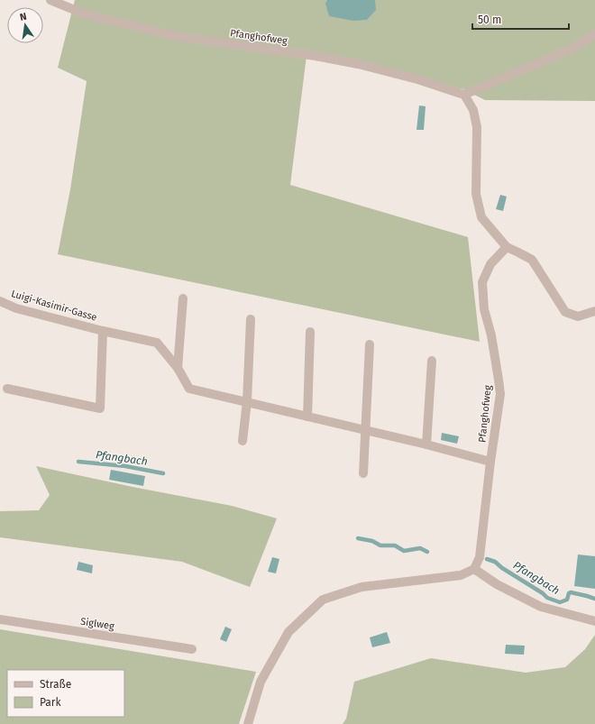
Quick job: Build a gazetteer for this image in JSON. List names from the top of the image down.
{
  "streets": {
    "street": ["Pfanghofweg", "Luigi-Kasimir-Gasse", "Siglweg"]
  },
  "crossings": [
    ["Pfanghofweg", "Luigi-Kasimir-Gasse"]
  ],
  "water": ["Pfangbach"],
  "legend": ["Straße", "Park"],
  "scale_bar": "50 m",
  "north": "top"
}
